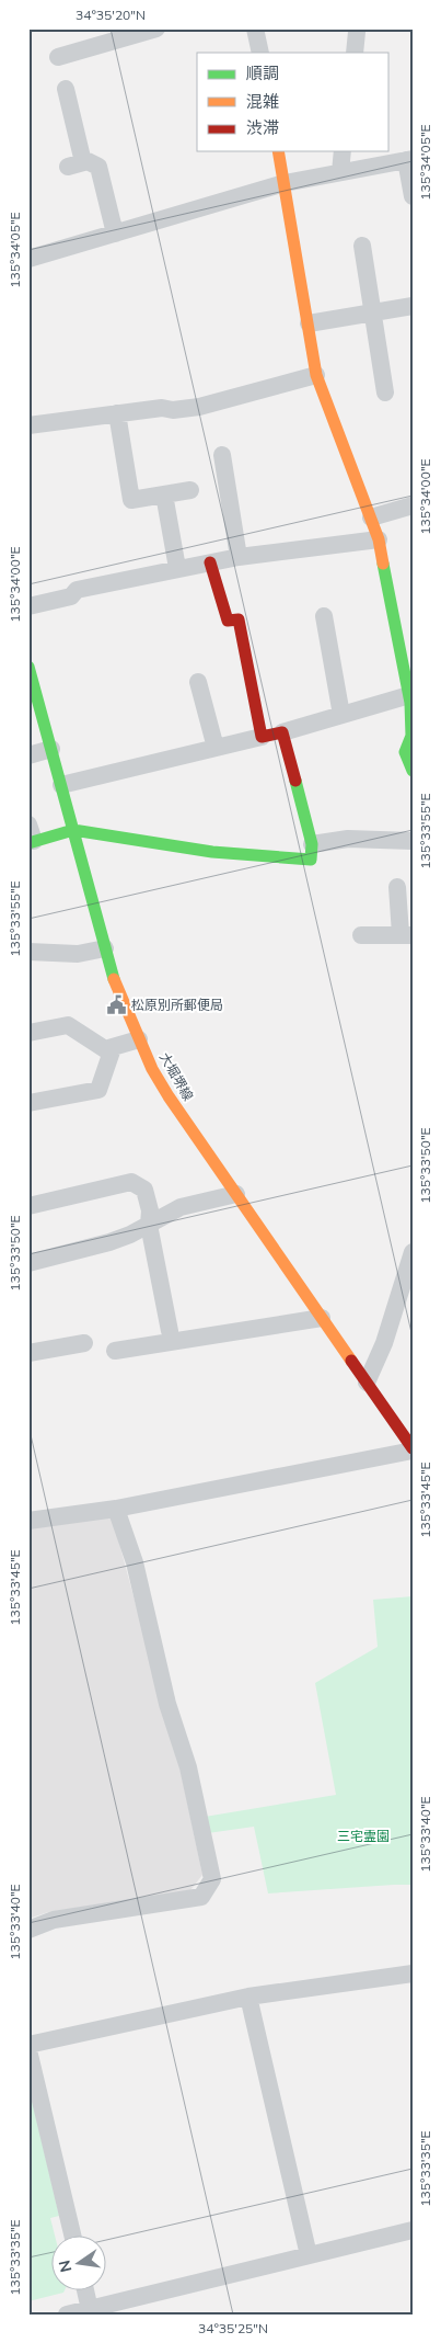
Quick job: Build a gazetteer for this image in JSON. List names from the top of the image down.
{
  "streets": {
    "street": ["大堀堺線"]
  },
  "parks": ["三宅霊園"],
  "places": {
    "public building": ["松原別所郵便局"]
  },
  "legend": ["順調", "混雑", "渋滞"],
  "north": "left",
  "coordinates": [
    "34°35'20\"N",
    "135°34'05\"E",
    "135°34'00\"E",
    "135°33'55\"E",
    "135°33'50\"E",
    "135°33'45\"E",
    "135°33'40\"E",
    "135°33'35\"E",
    "34°35'25\"N"
  ]
}
